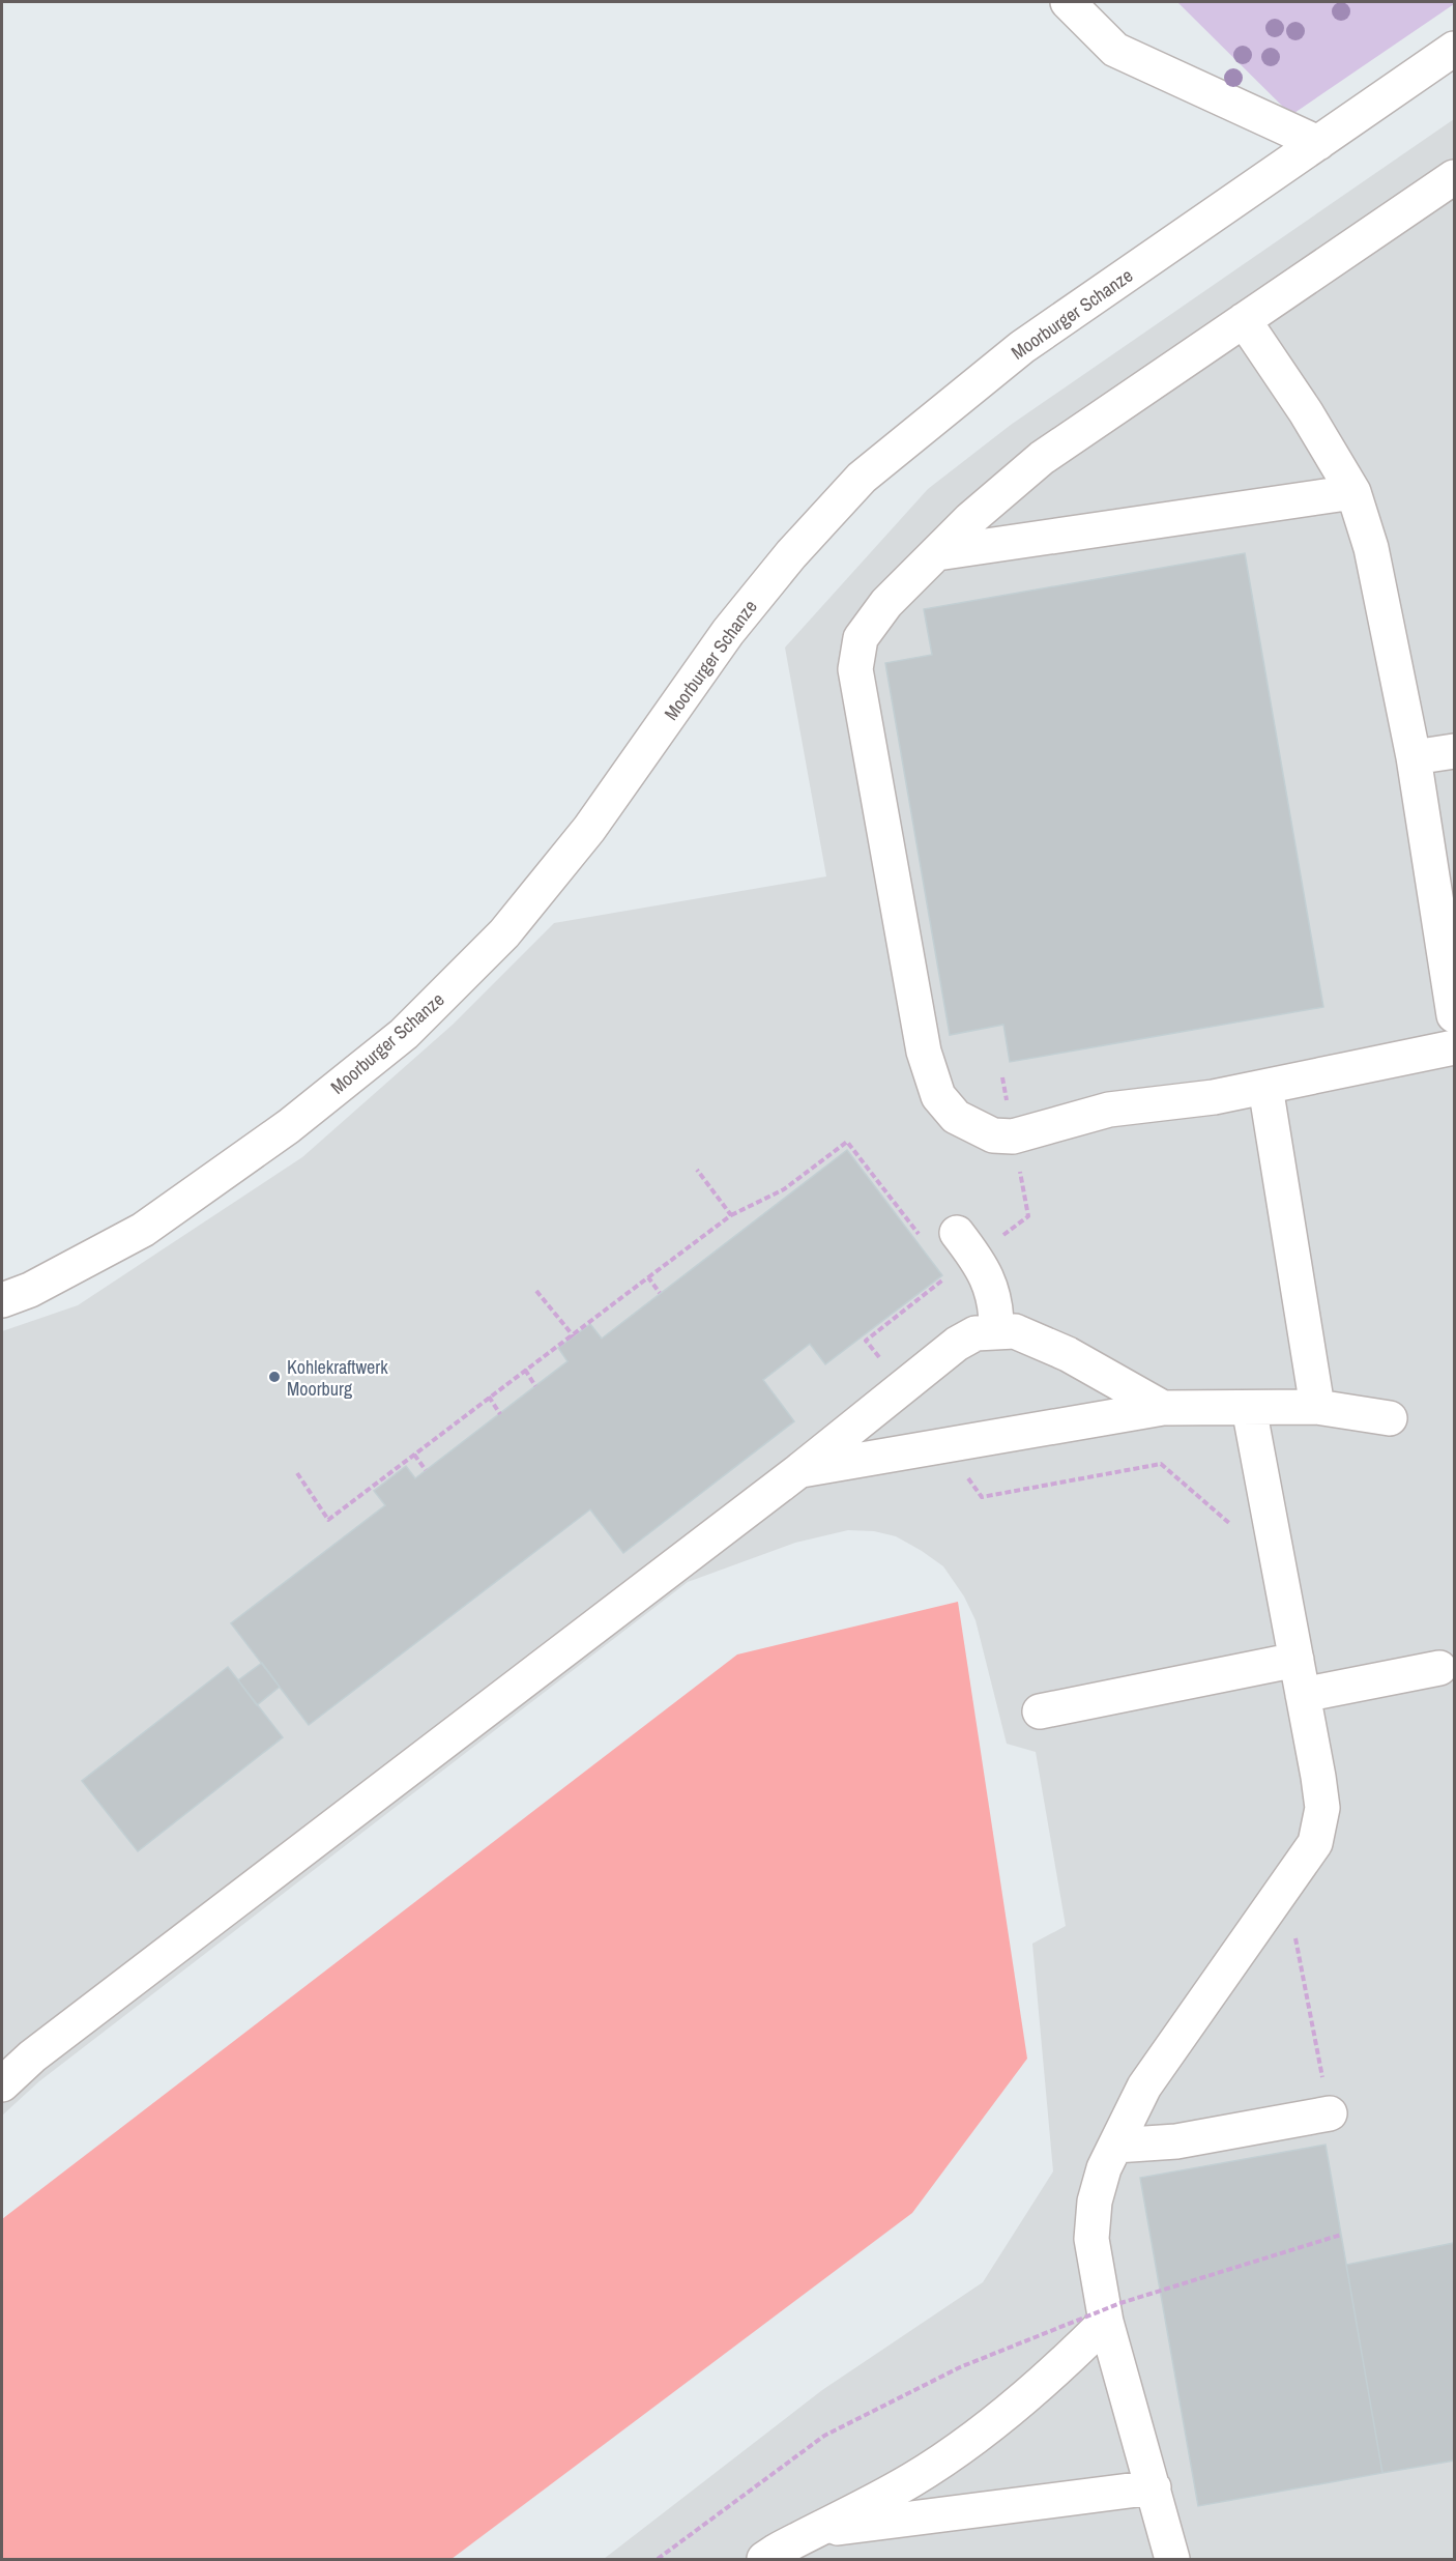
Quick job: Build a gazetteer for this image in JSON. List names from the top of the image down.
{
  "streets": {
    "street": ["Moorburger Schanze"]
  },
  "places": ["Kohlekraftwerk Moorburg"]
}
